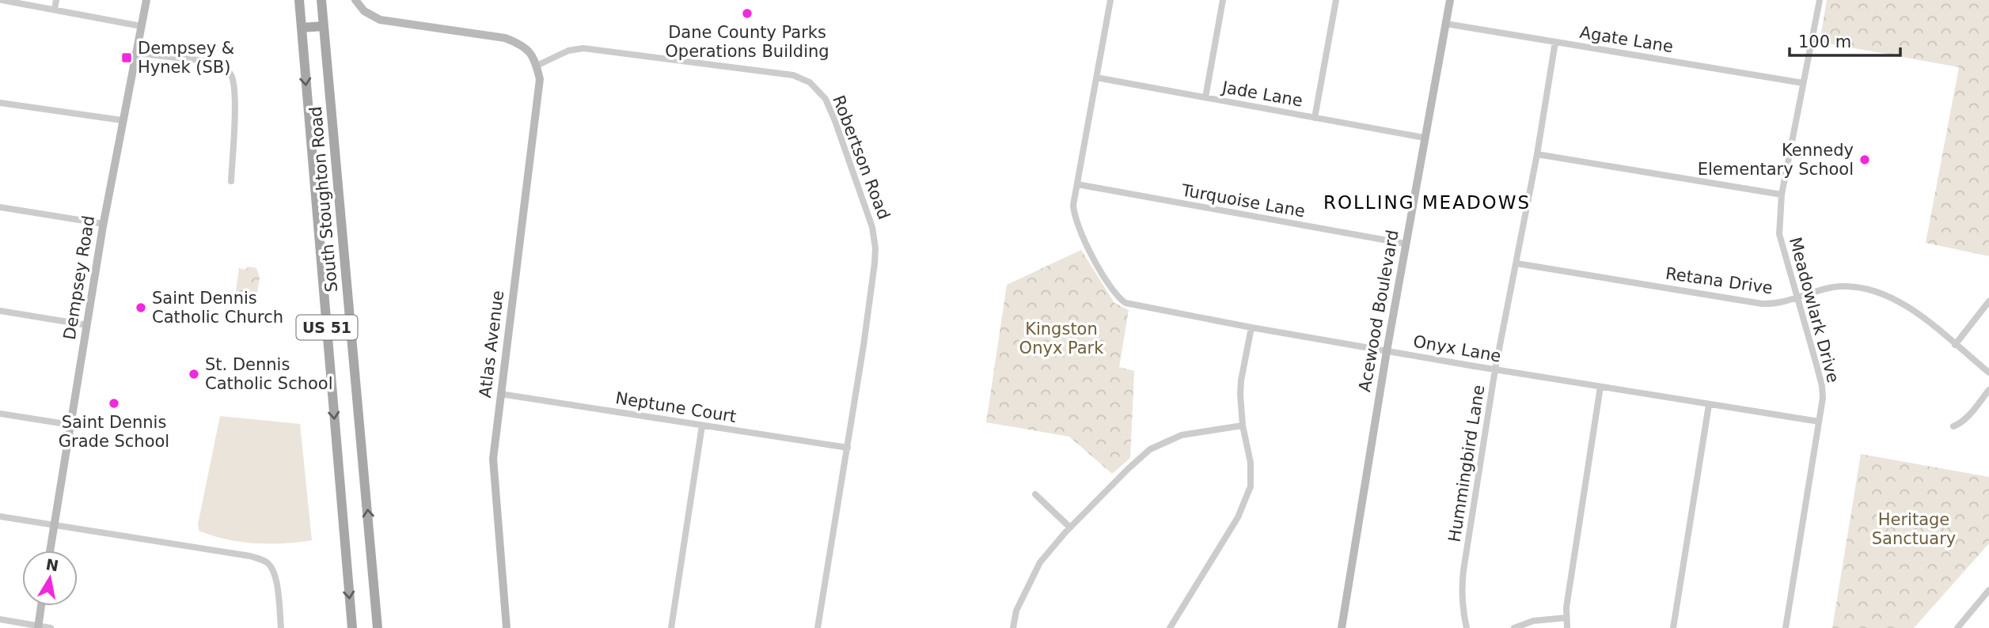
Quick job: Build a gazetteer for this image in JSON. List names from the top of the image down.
{
  "streets": {
    "main road": ["South Stoughton Road", "US 51"],
    "street": [
      "Agate Lane",
      "Jade Lane",
      "Robertson Road",
      "Turquoise Lane",
      "Dempsey Road",
      "Retana Drive",
      "Meadowlark Drive",
      "Acewood Boulevard",
      "Atlas Avenue",
      "Onyx Lane",
      "Neptune Court",
      "Hummingbird Lane"
    ]
  },
  "crossings": [
    ["Agate Lane", "Meadowlark Drive"],
    ["Agate Lane", "Acewood Boulevard"],
    ["Agate Lane", "Hummingbird Lane"],
    ["Jade Lane", "Acewood Boulevard"],
    ["Jade Lane", "Onyx Lane"],
    ["Robertson Road", "Atlas Avenue"],
    ["Robertson Road", "Neptune Court"],
    ["Turquoise Lane", "Acewood Boulevard"],
    ["Turquoise Lane", "Onyx Lane"],
    ["Retana Drive", "Meadowlark Drive"],
    ["Retana Drive", "Hummingbird Lane"],
    ["Meadowlark Drive", "Onyx Lane"],
    ["Acewood Boulevard", "Onyx Lane"],
    ["Atlas Avenue", "Neptune Court"],
    ["Onyx Lane", "Hummingbird Lane"]
  ],
  "districts": ["ROLLING MEADOWS"],
  "parks": ["Kingston Onyx Park", "Heritage Sanctuary"],
  "places": {
    "other": [
      "Dane County Parks Operations Building",
      "Kennedy Elementary School",
      "Saint Dennis Catholic Church",
      "St. Dennis Catholic School",
      "Saint Dennis Grade School"
    ],
    "transit": ["Dempsey & Hynek (SB)"]
  },
  "scale_bar": "100 m",
  "north": "top"
}
